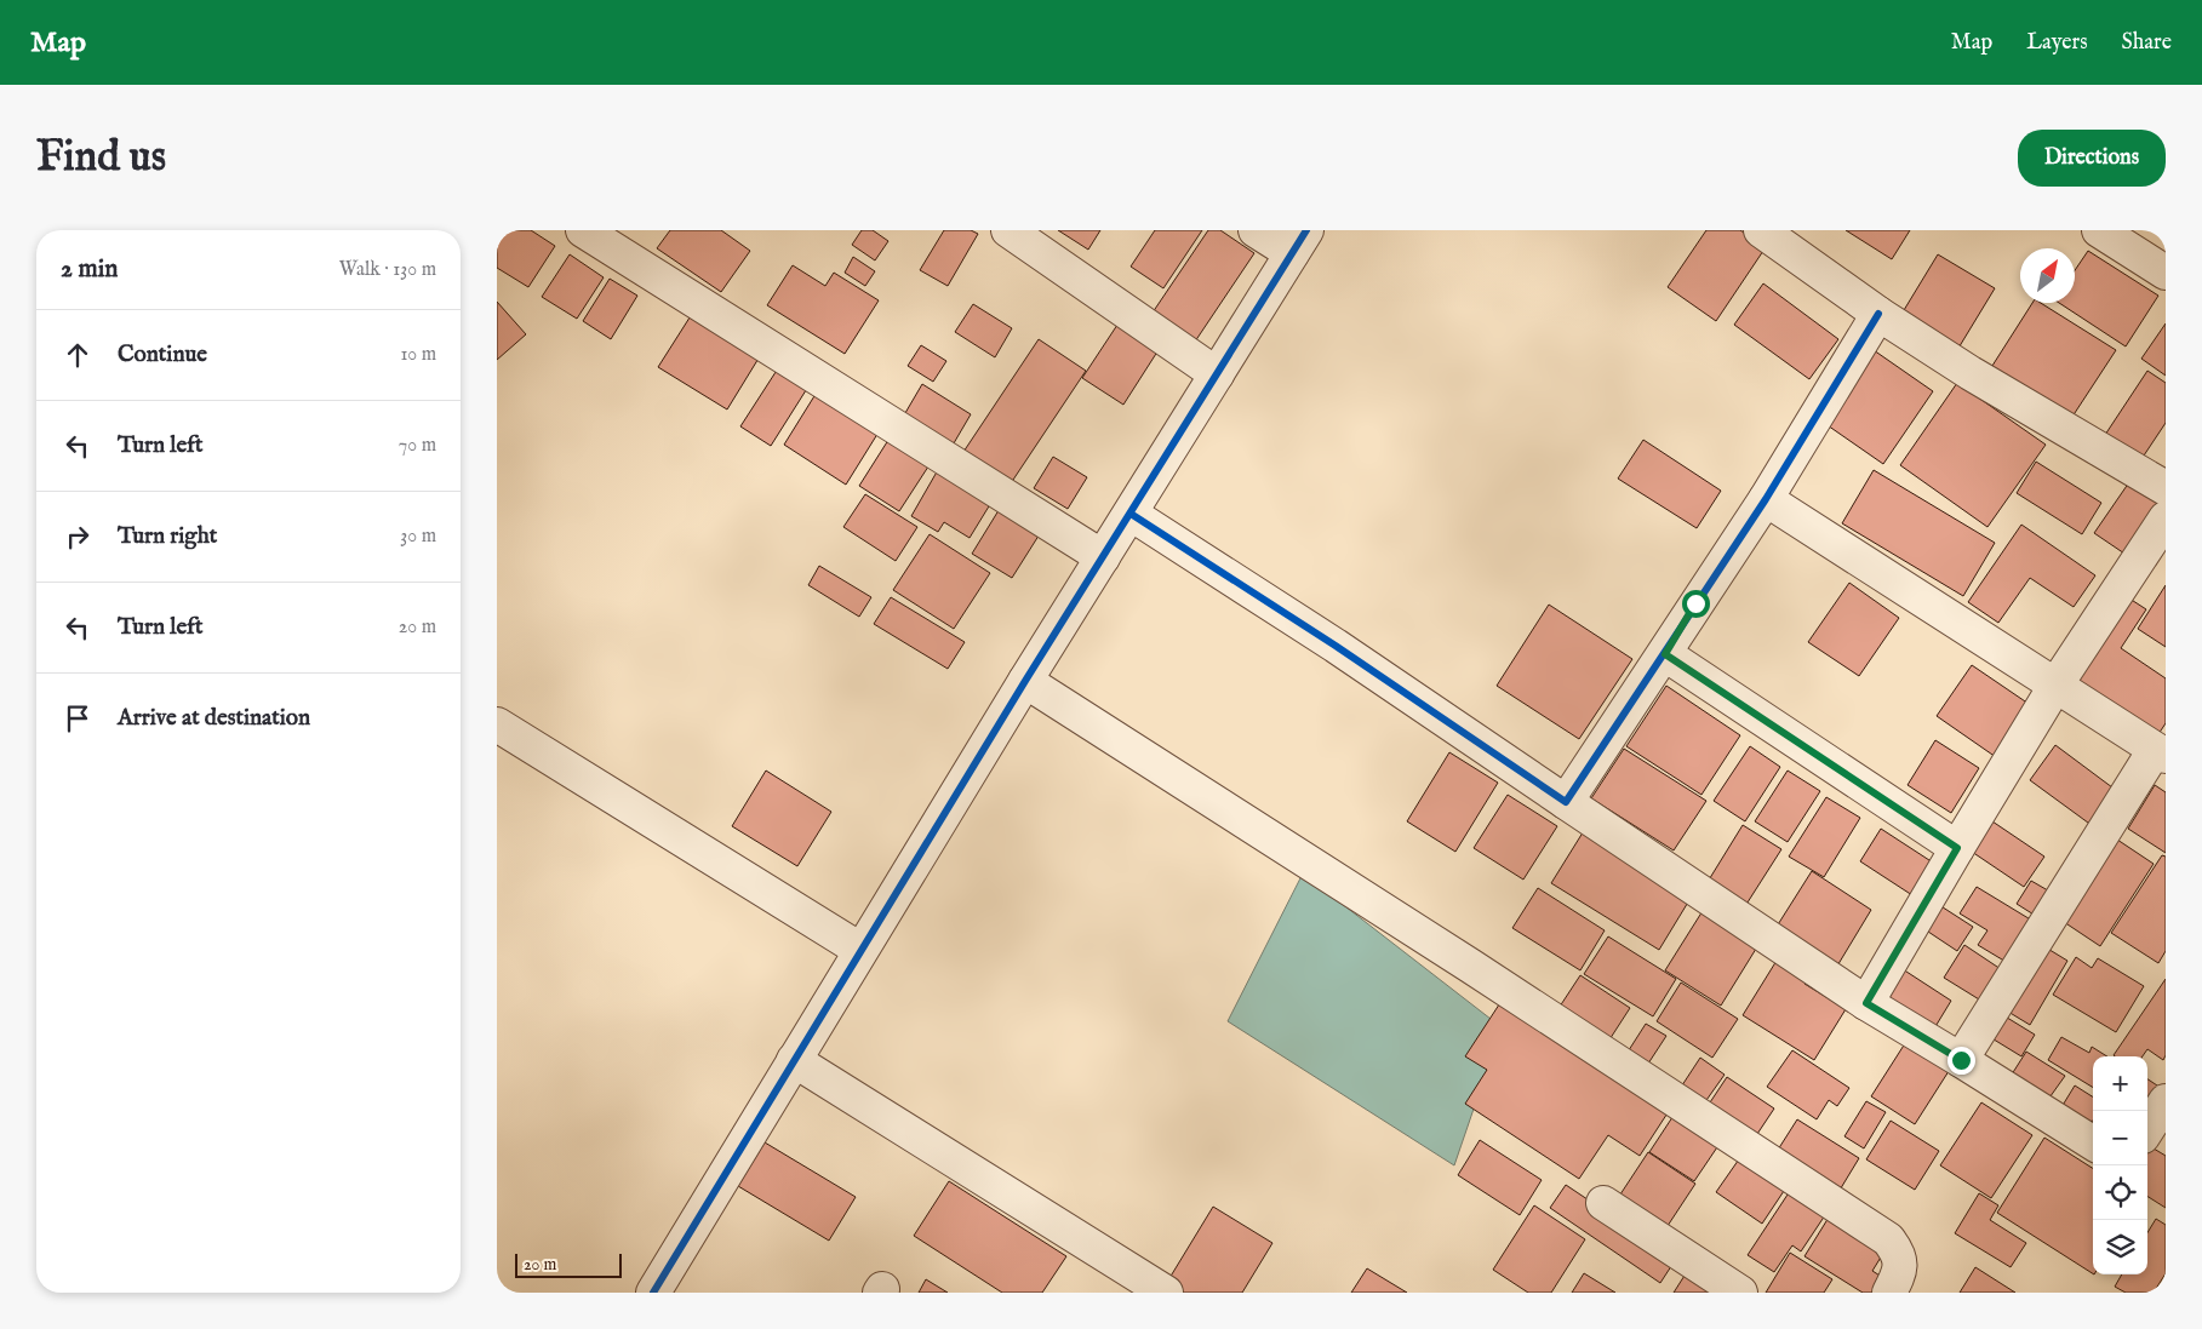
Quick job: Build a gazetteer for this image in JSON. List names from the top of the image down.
{
  "scale_bar": "20 m",
  "north": "top right",
  "page": {
    "header": "Map",
    "nav": ["Map", "Layers", "Share"],
    "buttons": "Directions",
    "title": "Find us",
    "heading": ["2 min", "Walk · 130 m"],
    "list": [
      ["Continue", "10 m"],
      ["Turn left", "70 m"],
      ["Turn right", "30 m"],
      ["Turn left", "20 m"],
      "Arrive at destination"
    ],
    "map_buttons": ["+", "−"],
    "scale": "20 m"
  }
}
